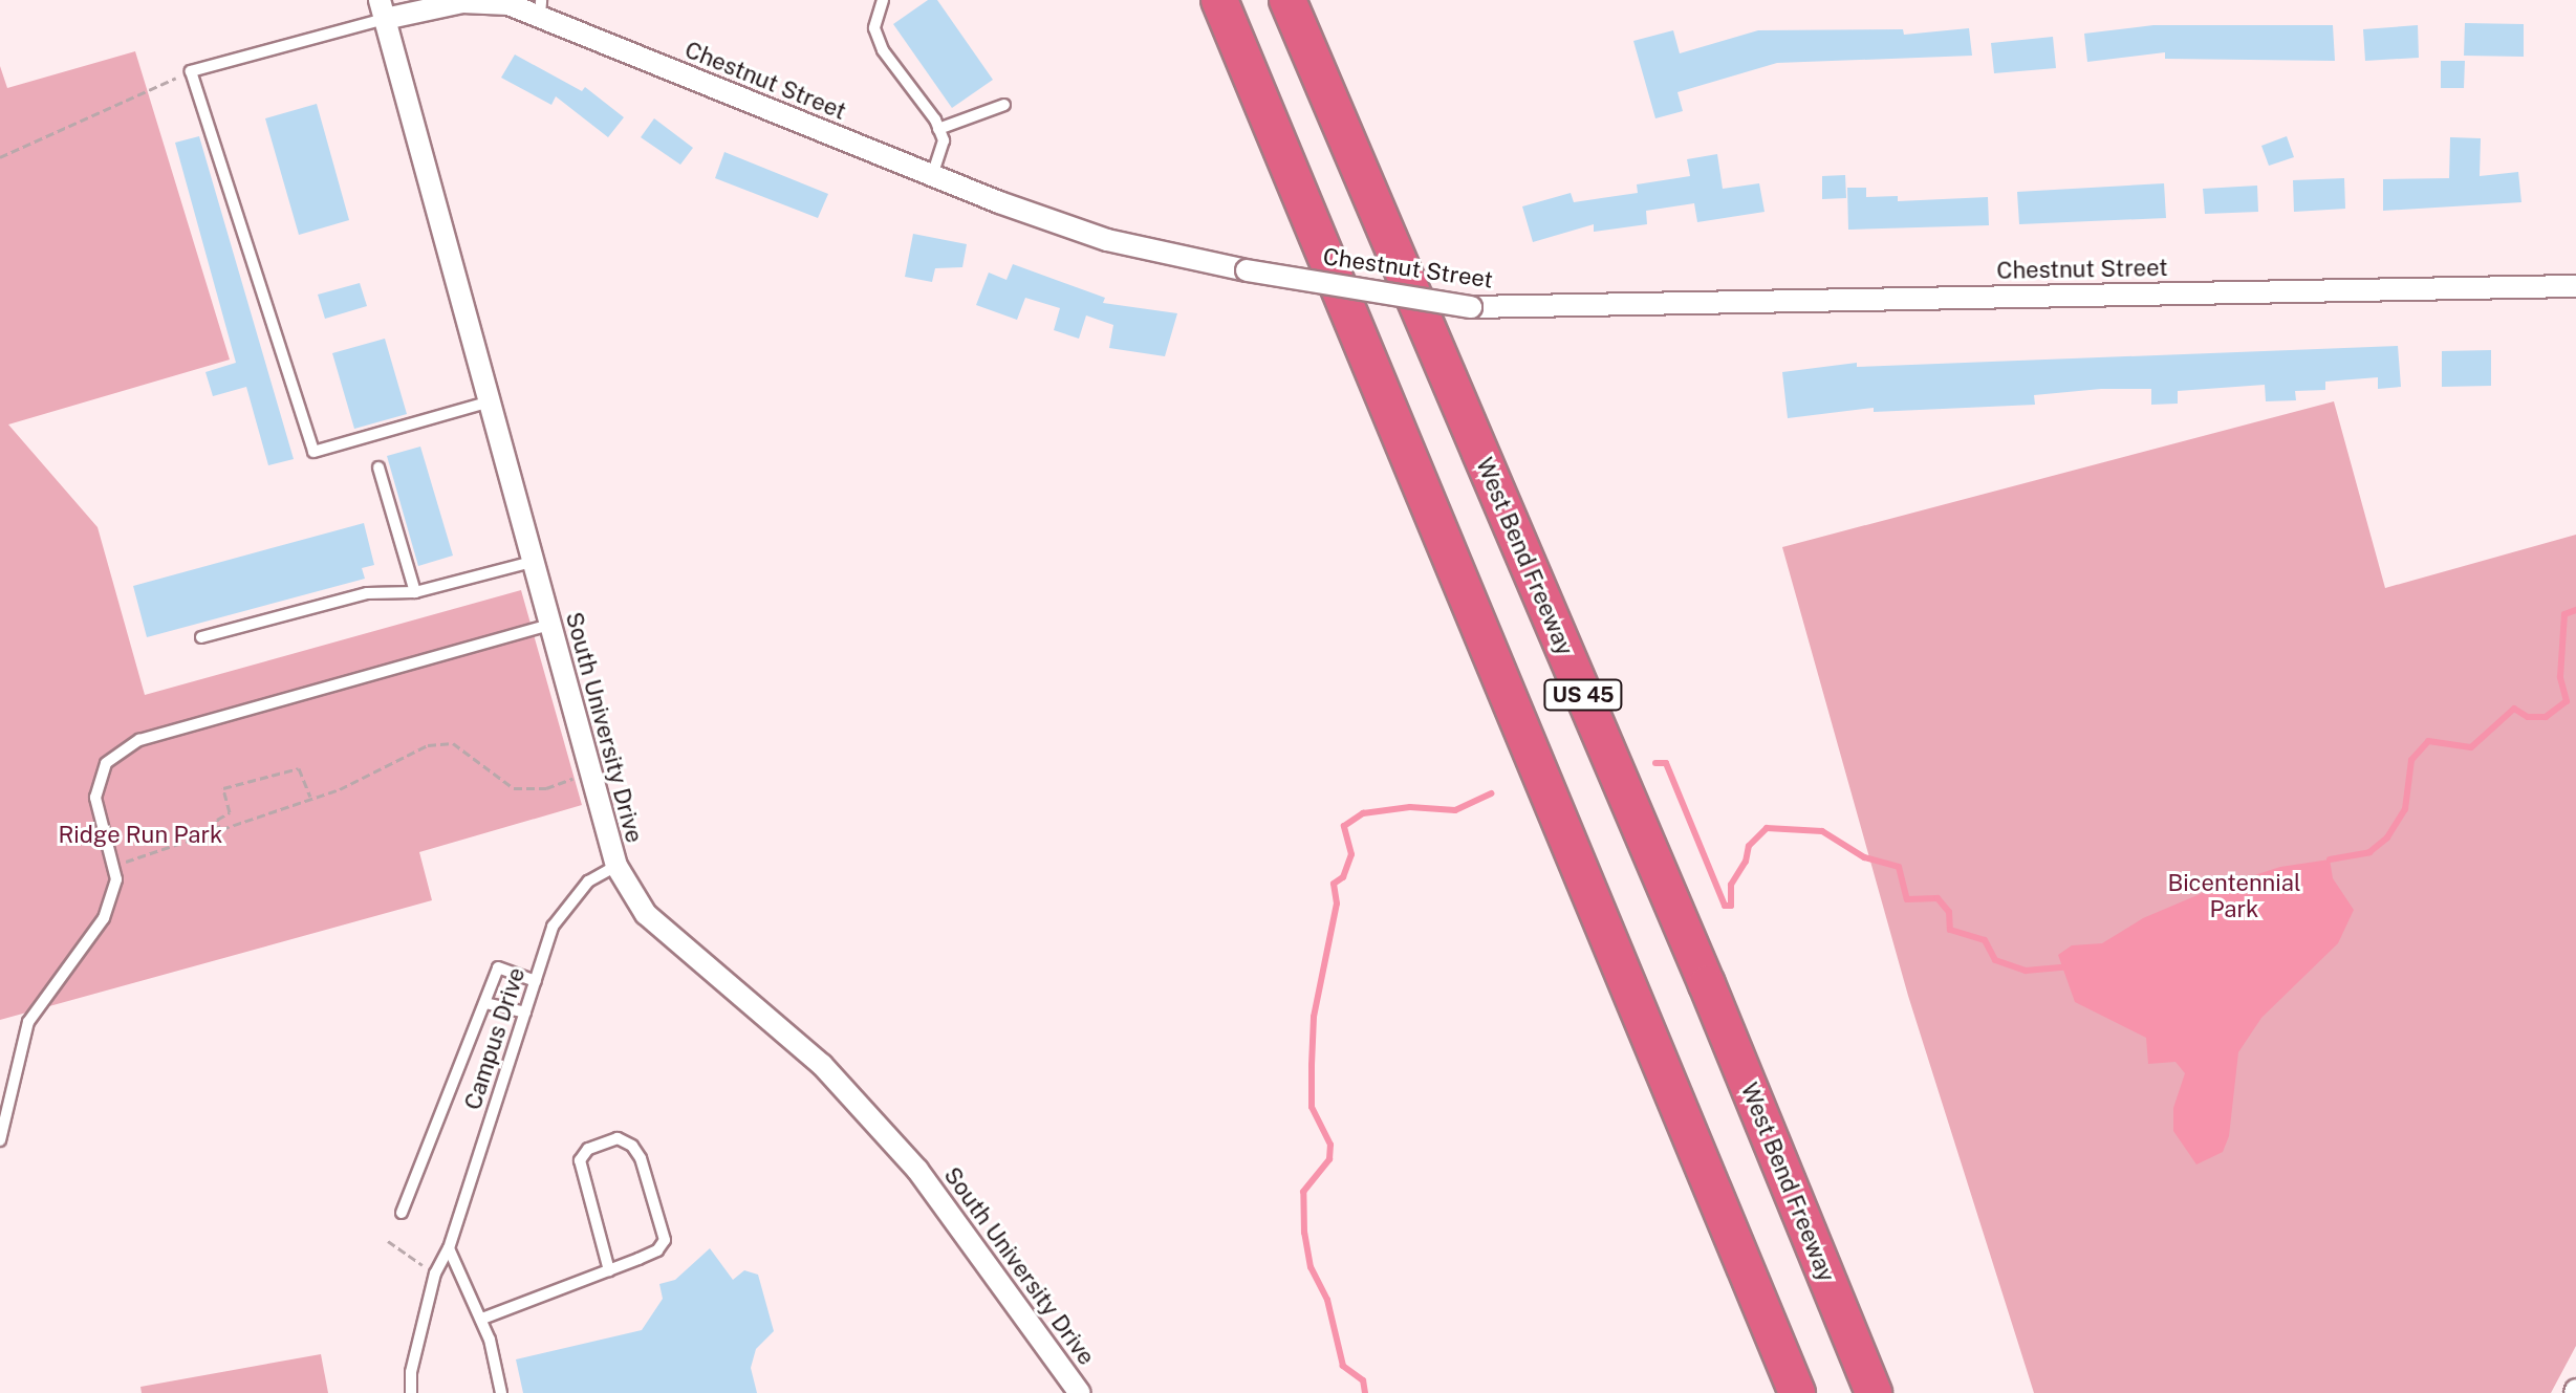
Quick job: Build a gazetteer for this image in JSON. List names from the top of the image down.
{
  "streets": {
    "highway": ["West Bend Freeway", "US 45"],
    "street": ["Chestnut Street", "South University Drive"],
    "lane": ["Campus Drive"]
  },
  "crossings": [
    ["Chestnut Street", "South University Drive"],
    ["South University Drive", "Campus Drive"]
  ],
  "parks": ["Ridge Run Park", "Bicentennial Park"]
}
